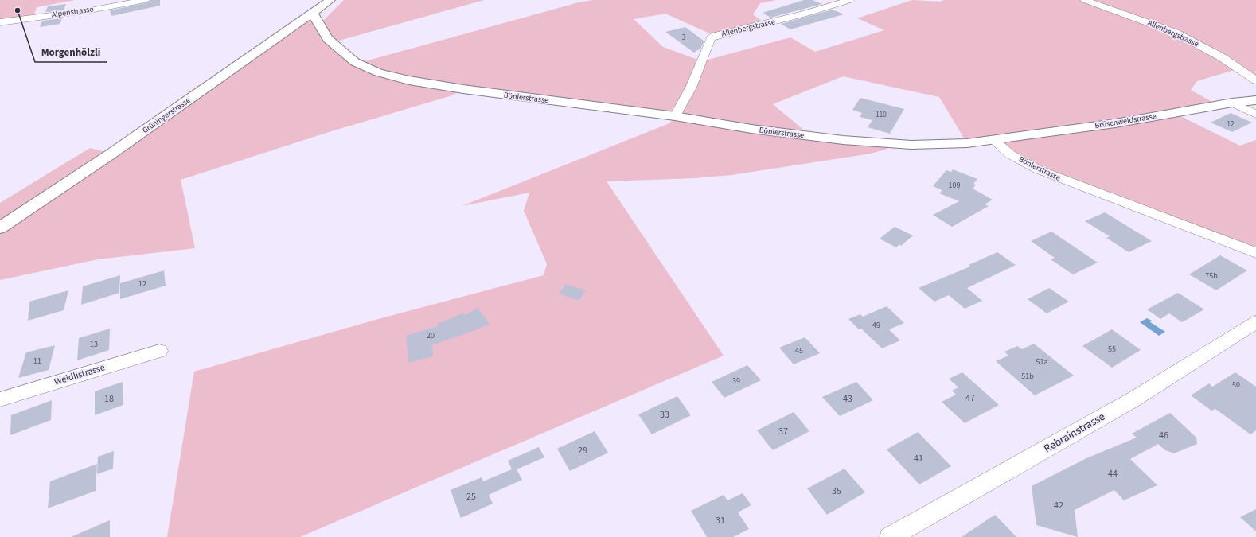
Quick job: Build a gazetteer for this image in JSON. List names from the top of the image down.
{
  "streets": {
    "street": [
      "Alpenstrasse",
      "Allenbergstrasse",
      "Bönlerstrasse",
      "Grüningerstrasse",
      "Brüschweidstrasse",
      "Weidlistrasse",
      "Rebrainstrasse"
    ]
  },
  "crossings": [
    ["Allenbergstrasse", "Bönlerstrasse"],
    ["Bönlerstrasse", "Grüningerstrasse"],
    ["Bönlerstrasse", "Brüschweidstrasse"]
  ],
  "places": ["Morgenhölzli"],
  "house_numbers": [
    "3",
    "110",
    "12",
    "109",
    "75b",
    "12",
    "49",
    "20",
    "13",
    "55",
    "45",
    "11",
    "51a",
    "51b",
    "39",
    "50",
    "47",
    "18",
    "43",
    "33",
    "37",
    "46",
    "29",
    "41",
    "44",
    "35",
    "25",
    "42",
    "31"
  ]
}
